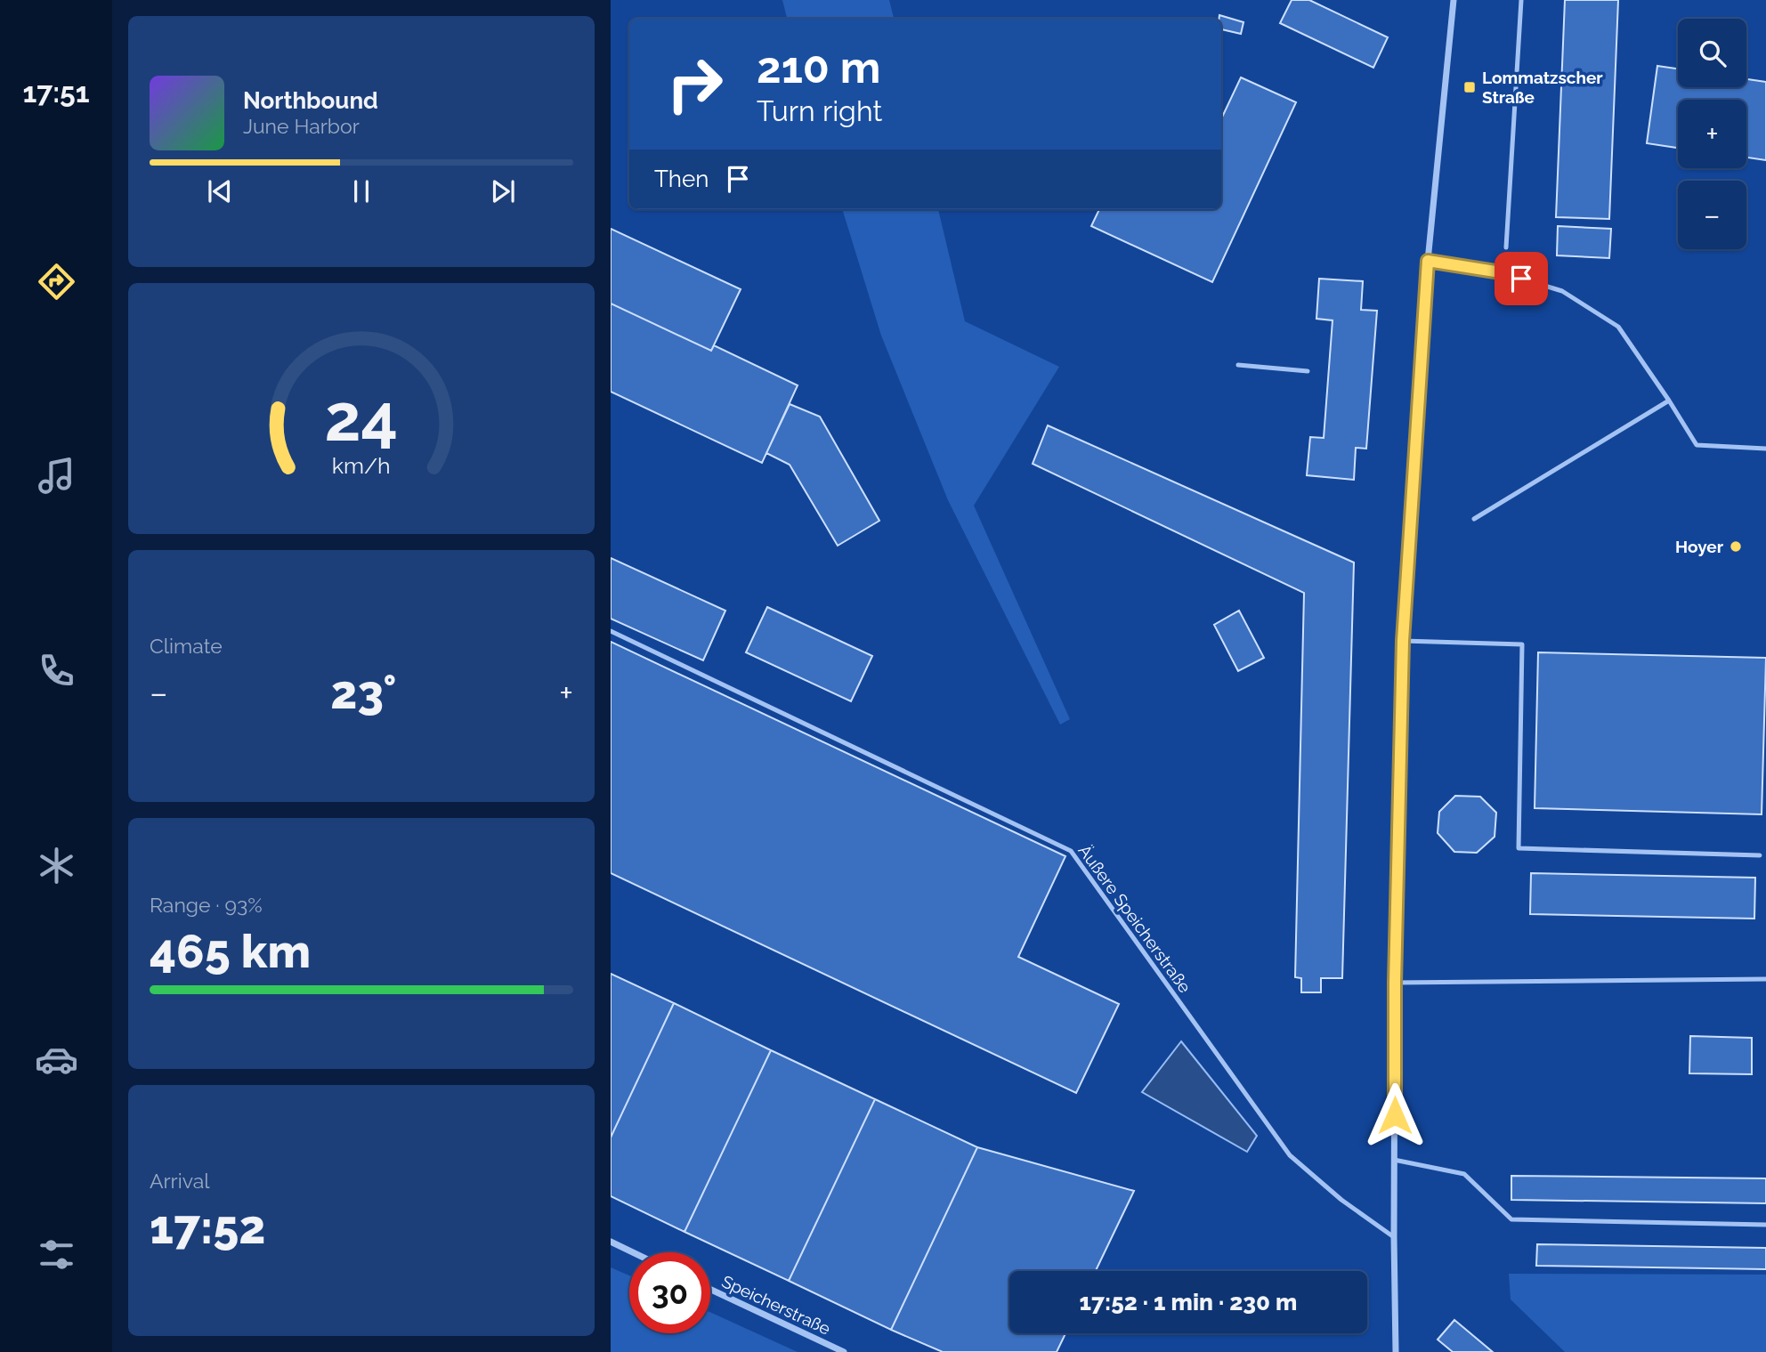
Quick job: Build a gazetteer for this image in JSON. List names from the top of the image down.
{
  "streets": {
    "street": ["Speicherstraße"],
    "lane": ["Äußere Speicherstraße"]
  },
  "places": {
    "transit": ["Lommatzscher Straße"],
    "other": ["Hoyer"]
  },
  "page": {
    "tabs": "17:51",
    "map_buttons": ["+", "−"],
    "turn": ["210 m", "Turn right"],
    "song": ["Northbound", "June Harbor"],
    "then": "Then",
    "tile": [
      "Climate",
      ["Range · 93%", "465 km"],
      ["Arrival", "17:52"]
    ],
    "heat": ["−", "23°", "+"],
    "limit": "30",
    "trip": "17:52 · 1 min · 230 m",
    "gauge": ["24", "km/h"]
  }
}
